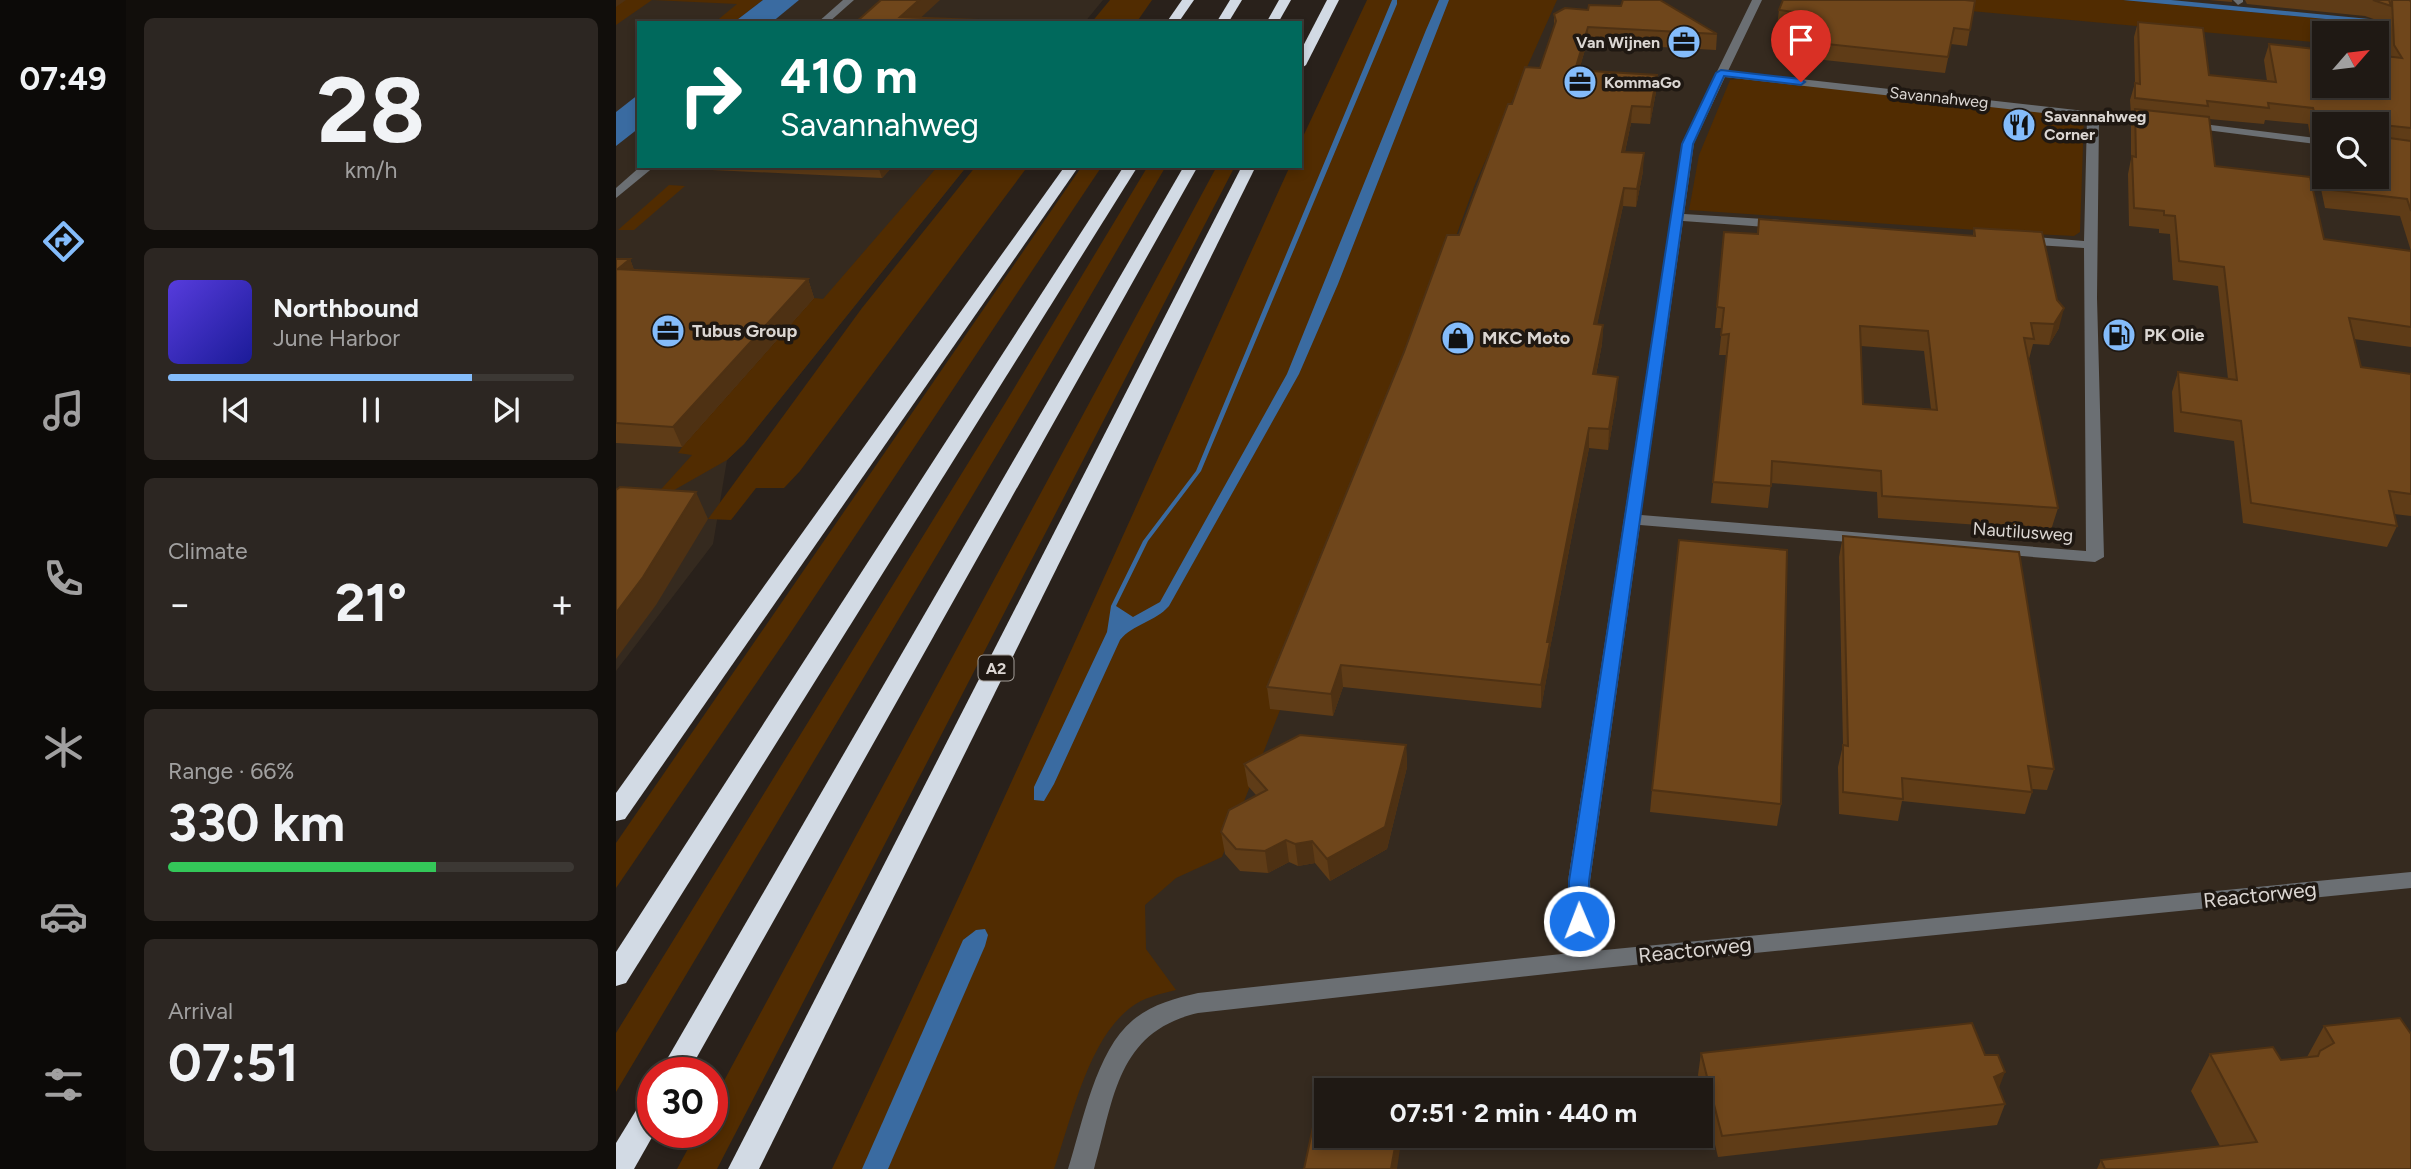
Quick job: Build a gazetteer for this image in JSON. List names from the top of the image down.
{
  "streets": {
    "highway": ["A2"],
    "street": ["Savannahweg", "Nautilusweg", "Reactorweg"]
  },
  "crossings": [
    ["Savannahweg", "Nautilusweg"]
  ],
  "places": {
    "office": ["Van Wijnen", "KommaGo", "Tubus Group"],
    "restaurant": ["Savannahweg Corner"],
    "fuel station": ["PK Olie"],
    "shop": ["MKC Moto"]
  },
  "north": "top right",
  "page": {
    "tabs": "07:49",
    "tile": [
      ["28", "km/h"],
      "Climate",
      ["Range · 66%", "330 km"],
      ["Arrival", "07:51"]
    ],
    "turn": ["410 m", "Savannahweg"],
    "song": ["Northbound", "June Harbor"],
    "heat": ["−", "21°", "+"],
    "limit": "30",
    "trip": "07:51 · 2 min · 440 m"
  }
}
